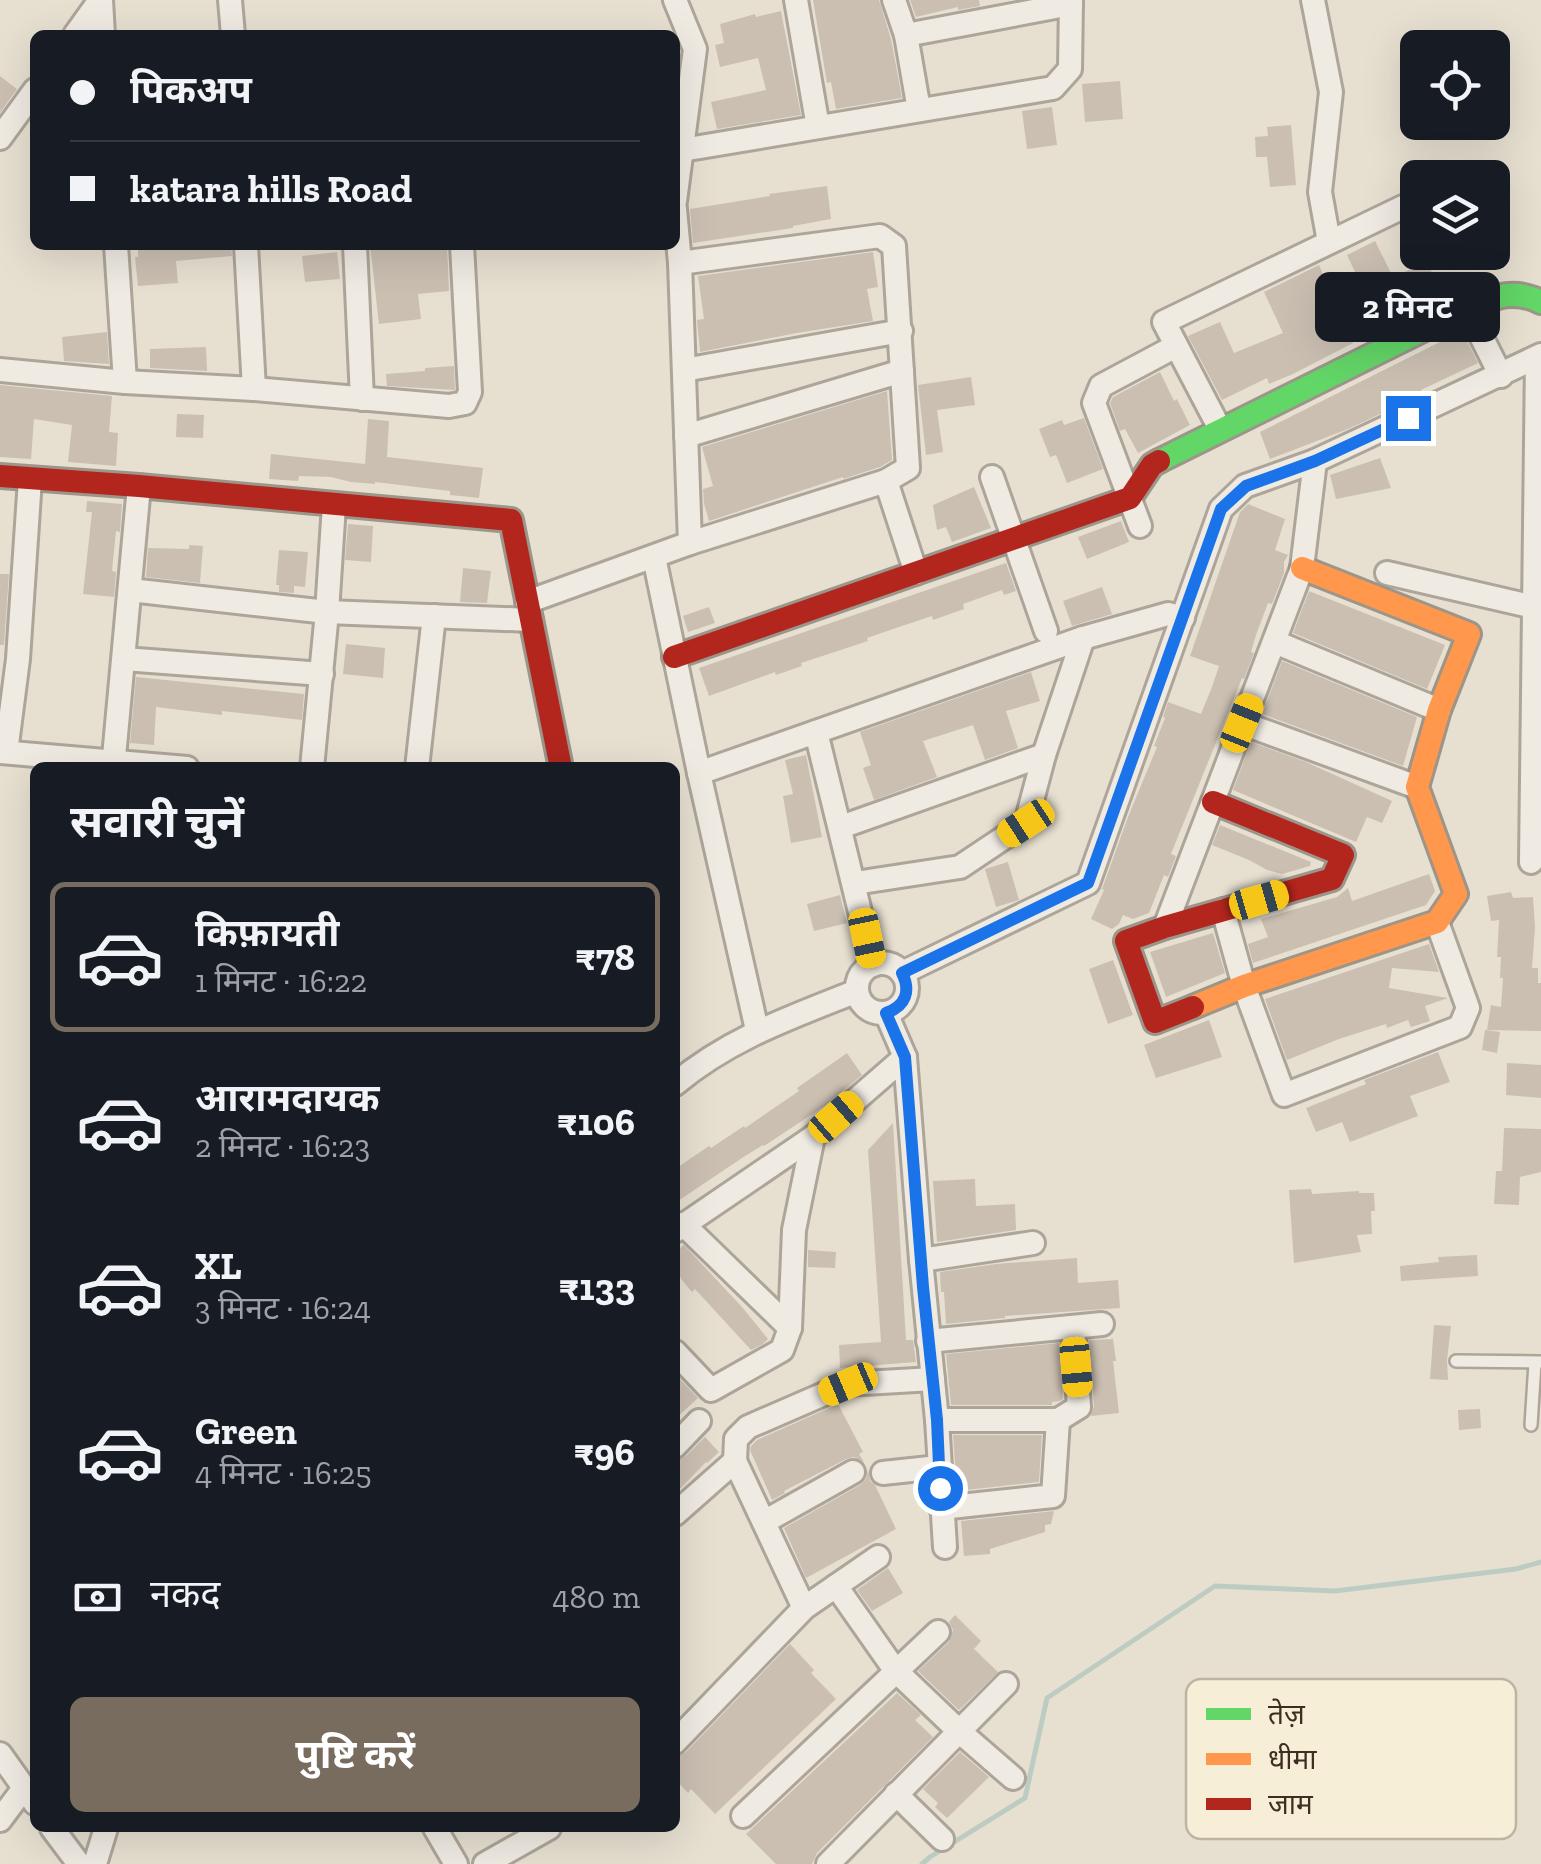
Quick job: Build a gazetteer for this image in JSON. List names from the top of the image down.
{
  "legend": ["तेज़", "धीमा", "जाम"],
  "page": {
    "banner": ["पिकअप", "katara hills Road"],
    "bubble": "2 मिनट",
    "heading": "सवारी चुनें",
    "list": [
      {
        "name": "किफ़ायती",
        "note": "1 मिनट · 16:22",
        "value": "₹78"
      },
      {
        "name": "आरामदायक",
        "note": "2 मिनट · 16:23",
        "value": "₹106"
      },
      {
        "name": "XL",
        "note": "3 मिनट · 16:24",
        "value": "₹133"
      },
      {
        "name": "Green",
        "note": "4 मिनट · 16:25",
        "value": "₹96"
      }
    ],
    "pay": ["नकद", "480 m"],
    "buttons": "पुष्टि करें"
  }
}
